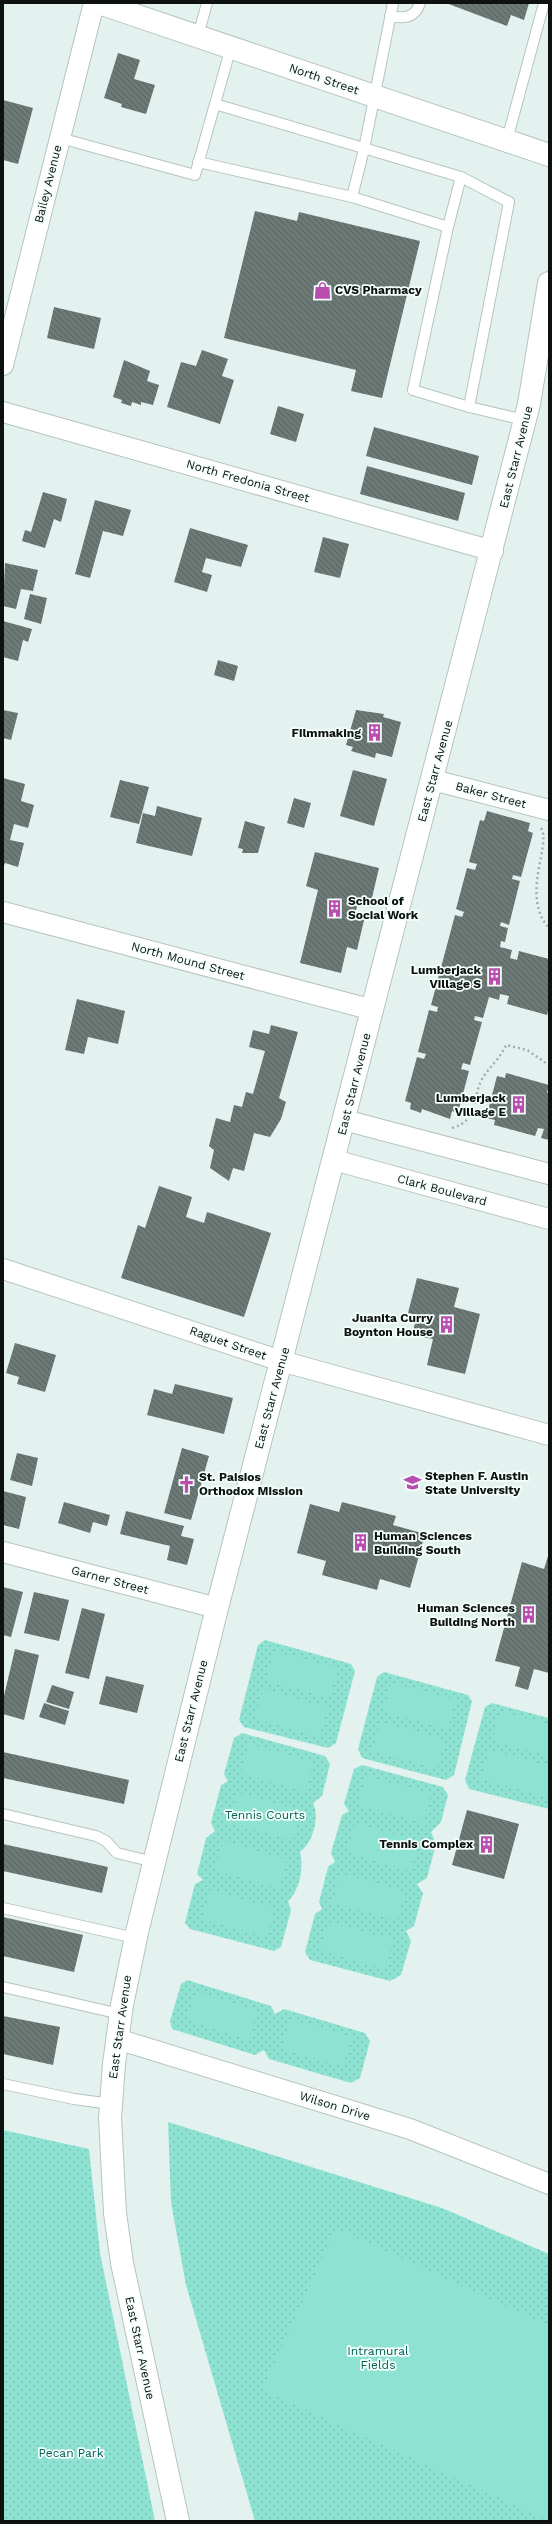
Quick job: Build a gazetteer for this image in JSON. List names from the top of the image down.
{
  "streets": {
    "main road": ["North Street", "East Starr Avenue"],
    "street": [
      "Bailey Avenue",
      "North Fredonia Street",
      "Baker Street",
      "North Mound Street",
      "Clark Boulevard",
      "Raguet Street",
      "Garner Street",
      "Wilson Drive"
    ]
  },
  "crossings": [
    ["East Starr Avenue", "North Fredonia Street"],
    ["East Starr Avenue", "Baker Street"],
    ["East Starr Avenue", "North Mound Street"],
    ["East Starr Avenue", "Clark Boulevard"],
    ["East Starr Avenue", "Raguet Street"],
    ["East Starr Avenue", "Garner Street"],
    ["East Starr Avenue", "Wilson Drive"]
  ],
  "parks": ["Tennis Courts", "Intramural Fields", "Pecan Park"],
  "places": {
    "shop": ["CVS Pharmacy"],
    "building": [
      "Filmmaking",
      "School of Social Work",
      "Lumberjack Village S",
      "Lumberjack Village E",
      "Juanita Curry Boynton House",
      "Human Sciences Building South",
      "Human Sciences Building North",
      "Tennis Complex"
    ],
    "school or university": ["Stephen F. Austin State University"],
    "church": ["St. Paisios Orthodox Mission"]
  }
}
